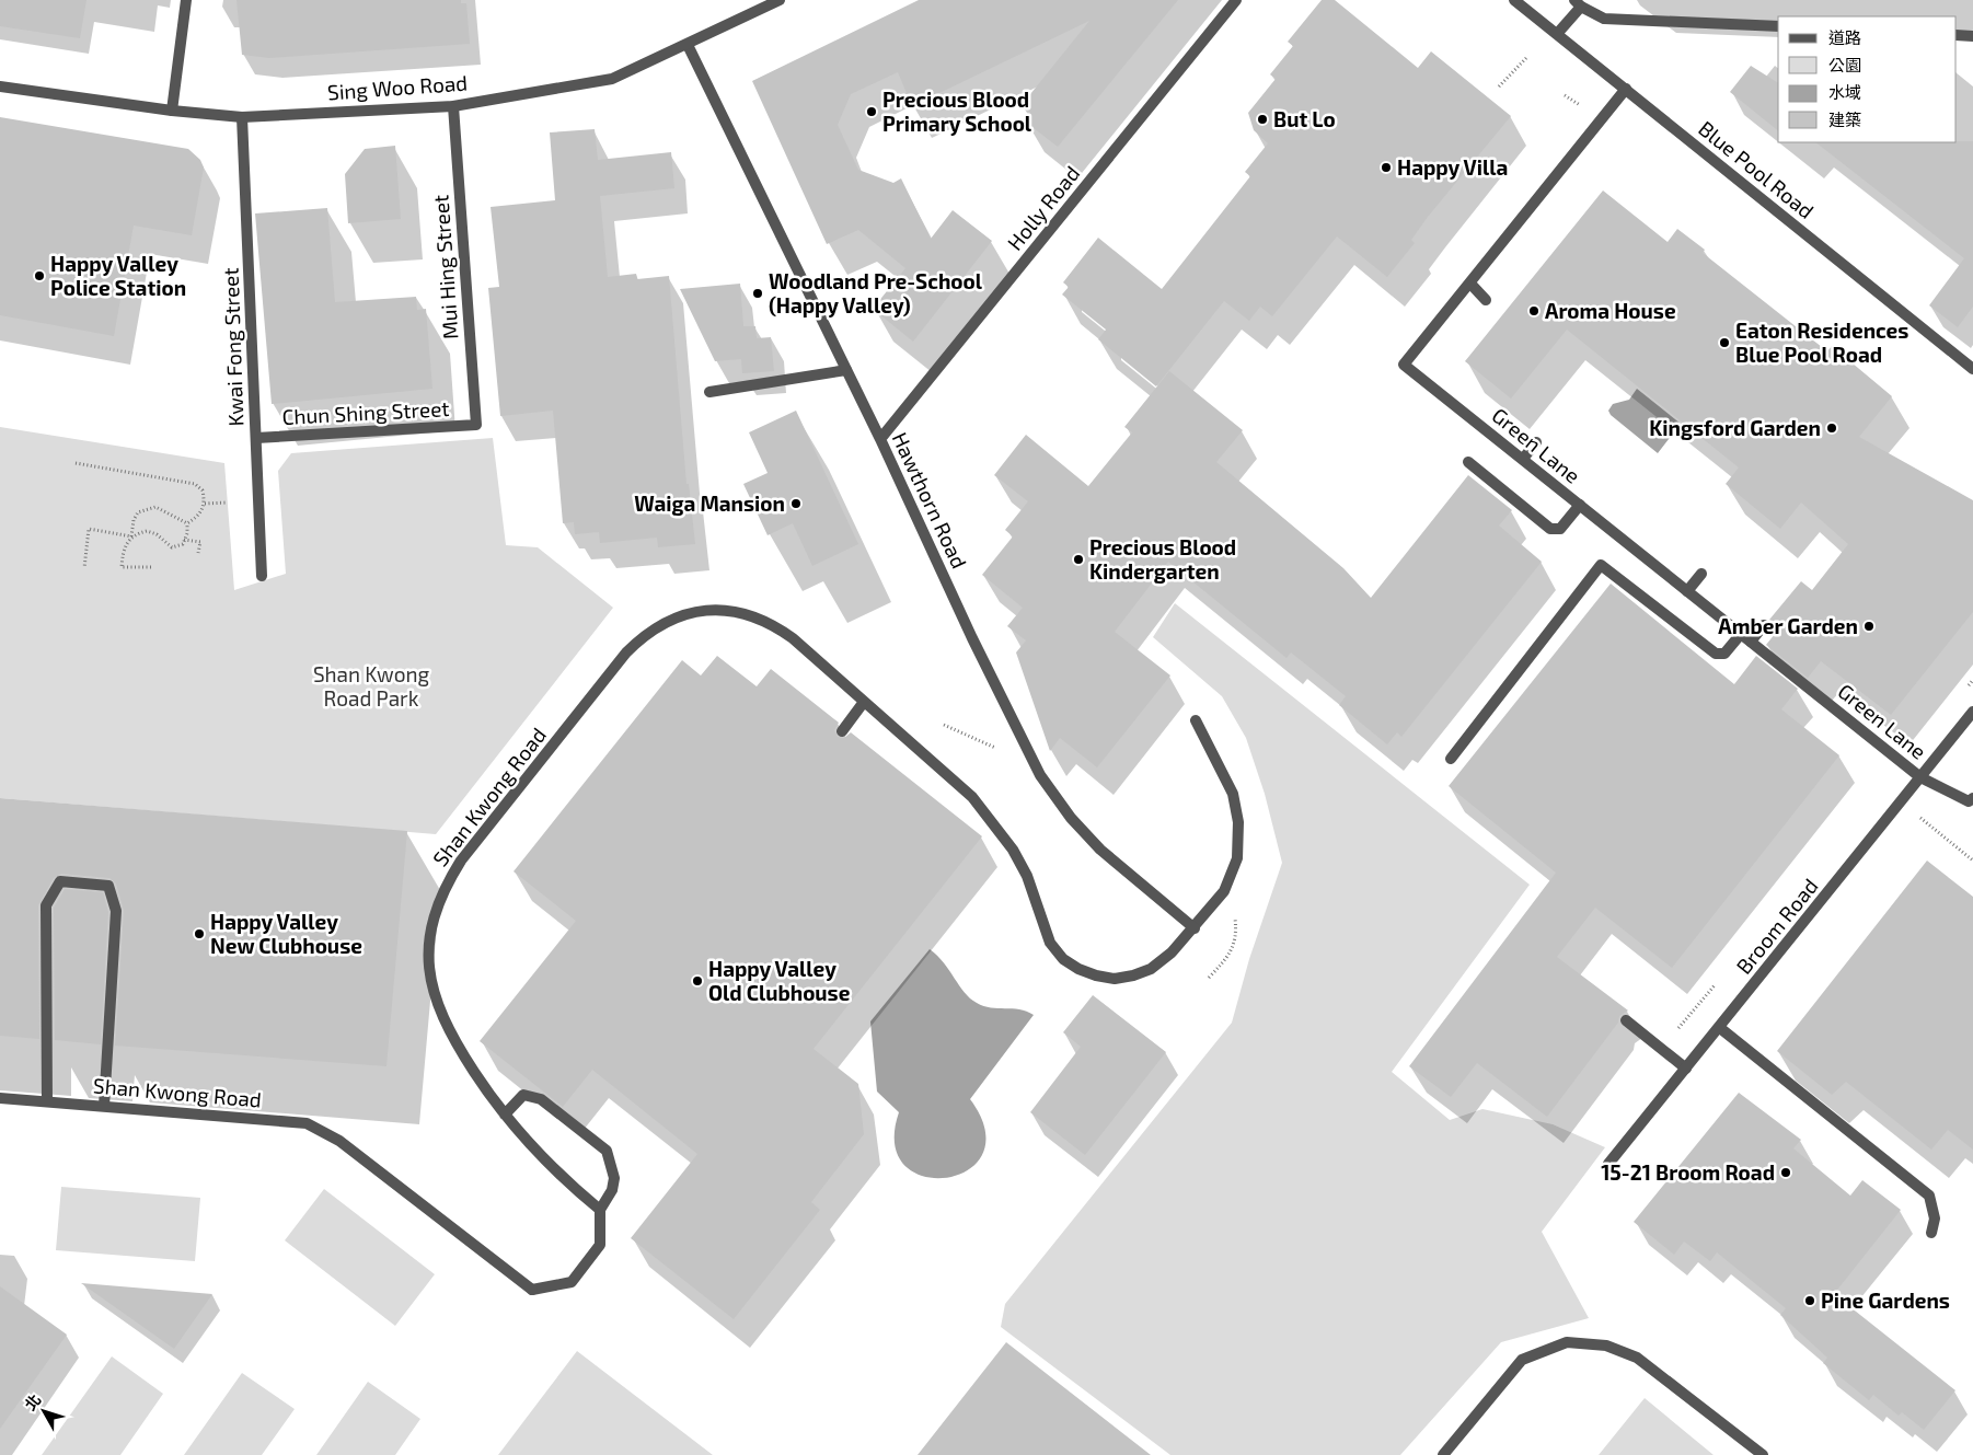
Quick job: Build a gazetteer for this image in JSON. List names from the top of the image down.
{
  "streets": {
    "street": [
      "Sing Woo Road",
      "Blue Pool Road",
      "Holly Road",
      "Mui Hing Street",
      "Kwai Fong Street",
      "Chun Shing Street",
      "Green Lane",
      "Hawthorn Road",
      "Shan Kwong Road",
      "Broom Road"
    ]
  },
  "crossings": [
    ["Sing Woo Road", "Mui Hing Street"],
    ["Sing Woo Road", "Kwai Fong Street"],
    ["Sing Woo Road", "Hawthorn Road"],
    ["Blue Pool Road", "Green Lane"],
    ["Holly Road", "Hawthorn Road"],
    ["Mui Hing Street", "Chun Shing Street"],
    ["Kwai Fong Street", "Chun Shing Street"],
    ["Green Lane", "Broom Road"],
    ["Hawthorn Road", "Shan Kwong Road"]
  ],
  "parks": ["Shan Kwong Road Park"],
  "places": [
    "Precious Blood Primary School",
    "But Lo",
    "Happy Villa",
    "Happy Valley Police Station",
    "Woodland Pre-School (Happy Valley)",
    "Aroma House",
    "Eaton Residences Blue Pool Road",
    "Kingsford Garden",
    "Waiga Mansion",
    "Precious Blood Kindergarten",
    "Amber Garden",
    "Happy Valley New Clubhouse",
    "Happy Valley Old Clubhouse",
    "15-21 Broom Road",
    "Pine Gardens"
  ],
  "legend": [
    "道路",
    "公園",
    "水域",
    "建築"
  ],
  "north": "top left"
}
